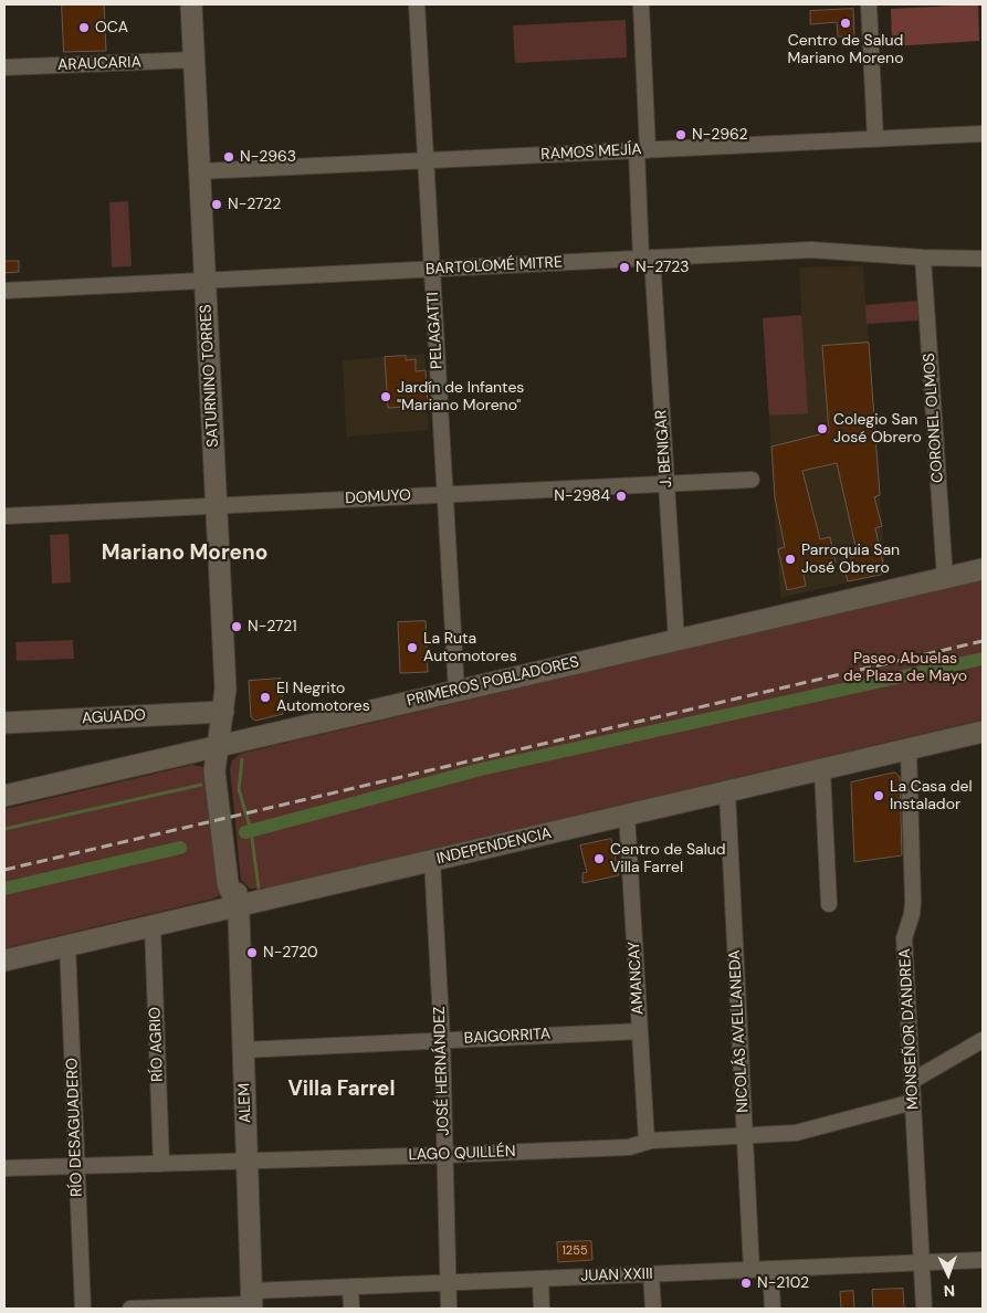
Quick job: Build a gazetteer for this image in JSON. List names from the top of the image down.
{
  "streets": {
    "street": [
      "ARAUCARIA",
      "RAMOS MEJÍA",
      "BARTOLOMÉ MITRE",
      "PELAGATTI",
      "SATURNINO TORRES",
      "CORONEL OLMOS",
      "J. BENIGAR",
      "DOMUYO",
      "PRIMEROS POBLADORES",
      "AGUADO",
      "INDEPENDENCIA",
      "AMANCAY",
      "MONSEÑOR D'ANDREA",
      "NICOLÁS AVELLANEDA",
      "BAIGORRITA",
      "RÍO AGRIO",
      "JOSÉ HERNÁNDEZ",
      "ALEM",
      "RÍO DESAGUADERO",
      "LAGO QUILLÉN",
      "JUAN XXIII"
    ]
  },
  "crossings": [
    ["ARAUCARIA", "SATURNINO TORRES"],
    ["RAMOS MEJÍA", "PELAGATTI"],
    ["RAMOS MEJÍA", "SATURNINO TORRES"],
    ["RAMOS MEJÍA", "J. BENIGAR"],
    ["BARTOLOMÉ MITRE", "PELAGATTI"],
    ["BARTOLOMÉ MITRE", "SATURNINO TORRES"],
    ["BARTOLOMÉ MITRE", "CORONEL OLMOS"],
    ["BARTOLOMÉ MITRE", "J. BENIGAR"],
    ["PELAGATTI", "DOMUYO"],
    ["PELAGATTI", "PRIMEROS POBLADORES"],
    ["SATURNINO TORRES", "DOMUYO"],
    ["SATURNINO TORRES", "PRIMEROS POBLADORES"],
    ["SATURNINO TORRES", "AGUADO"],
    ["SATURNINO TORRES", "ALEM"],
    ["CORONEL OLMOS", "PRIMEROS POBLADORES"],
    ["J. BENIGAR", "DOMUYO"],
    ["J. BENIGAR", "PRIMEROS POBLADORES"],
    ["PRIMEROS POBLADORES", "ALEM"],
    ["INDEPENDENCIA", "AMANCAY"],
    ["INDEPENDENCIA", "MONSEÑOR D'ANDREA"],
    ["INDEPENDENCIA", "NICOLÁS AVELLANEDA"],
    ["INDEPENDENCIA", "RÍO AGRIO"],
    ["INDEPENDENCIA", "JOSÉ HERNÁNDEZ"],
    ["INDEPENDENCIA", "ALEM"],
    ["INDEPENDENCIA", "RÍO DESAGUADERO"],
    ["AMANCAY", "BAIGORRITA"],
    ["AMANCAY", "LAGO QUILLÉN"],
    ["MONSEÑOR D'ANDREA", "LAGO QUILLÉN"],
    ["MONSEÑOR D'ANDREA", "JUAN XXIII"],
    ["NICOLÁS AVELLANEDA", "LAGO QUILLÉN"],
    ["NICOLÁS AVELLANEDA", "JUAN XXIII"],
    ["BAIGORRITA", "JOSÉ HERNÁNDEZ"],
    ["BAIGORRITA", "ALEM"],
    ["RÍO AGRIO", "LAGO QUILLÉN"],
    ["JOSÉ HERNÁNDEZ", "LAGO QUILLÉN"],
    ["JOSÉ HERNÁNDEZ", "JUAN XXIII"],
    ["ALEM", "LAGO QUILLÉN"],
    ["ALEM", "JUAN XXIII"],
    ["RÍO DESAGUADERO", "LAGO QUILLÉN"]
  ],
  "districts": ["Mariano Moreno", "Villa Farrel"],
  "parks": ["Paseo Abuelas de Plaza de Mayo"],
  "places": [
    "Centro de Salud Mariano Moreno",
    "OCA",
    "N-2962",
    "N-2963",
    "N-2722",
    "N-2723",
    "Jardín de Infantes \"Mariano Moreno\"",
    "Colegio San José Obrero",
    "N-2984",
    "Parroquia San José Obrero",
    "N-2721",
    "La Ruta Automotores",
    "El Negrito Automotores",
    "La Casa del Instalador",
    "Centro de Salud Villa Farrel",
    "N-2720",
    "N-2102"
  ],
  "house_numbers": ["1255"],
  "north": "bottom"
}
